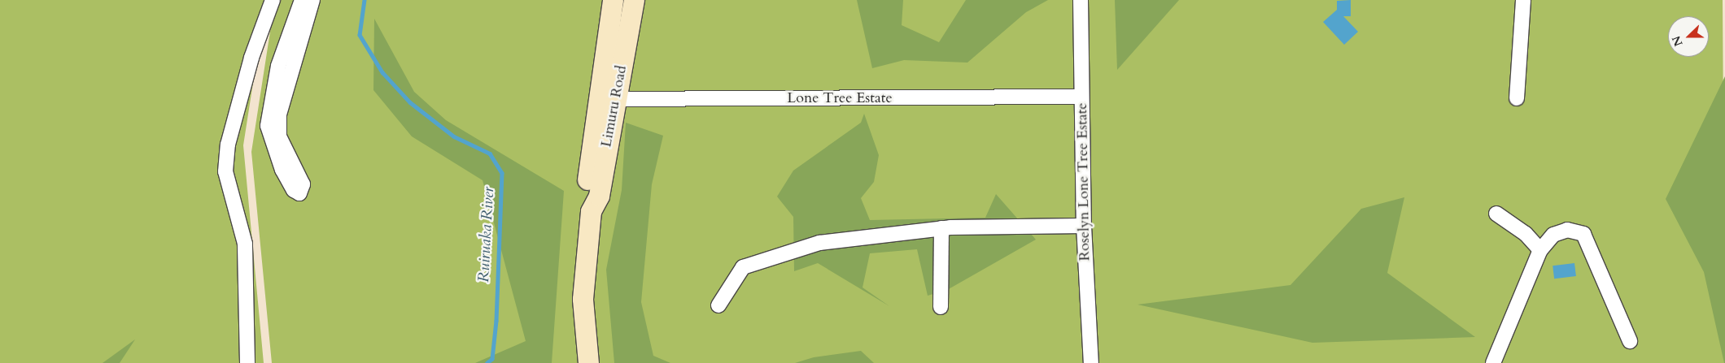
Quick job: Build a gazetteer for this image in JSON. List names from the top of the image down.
{
  "streets": {
    "main road": ["Limuru Road"],
    "street": ["Lone Tree Estate", "Roselyn Lone Tree Estate"]
  },
  "crossings": [
    ["Lone Tree Estate", "Limuru Road"],
    ["Lone Tree Estate", "Roselyn Lone Tree Estate"]
  ],
  "water": ["Ruiruaka River"],
  "north": "left"
}
